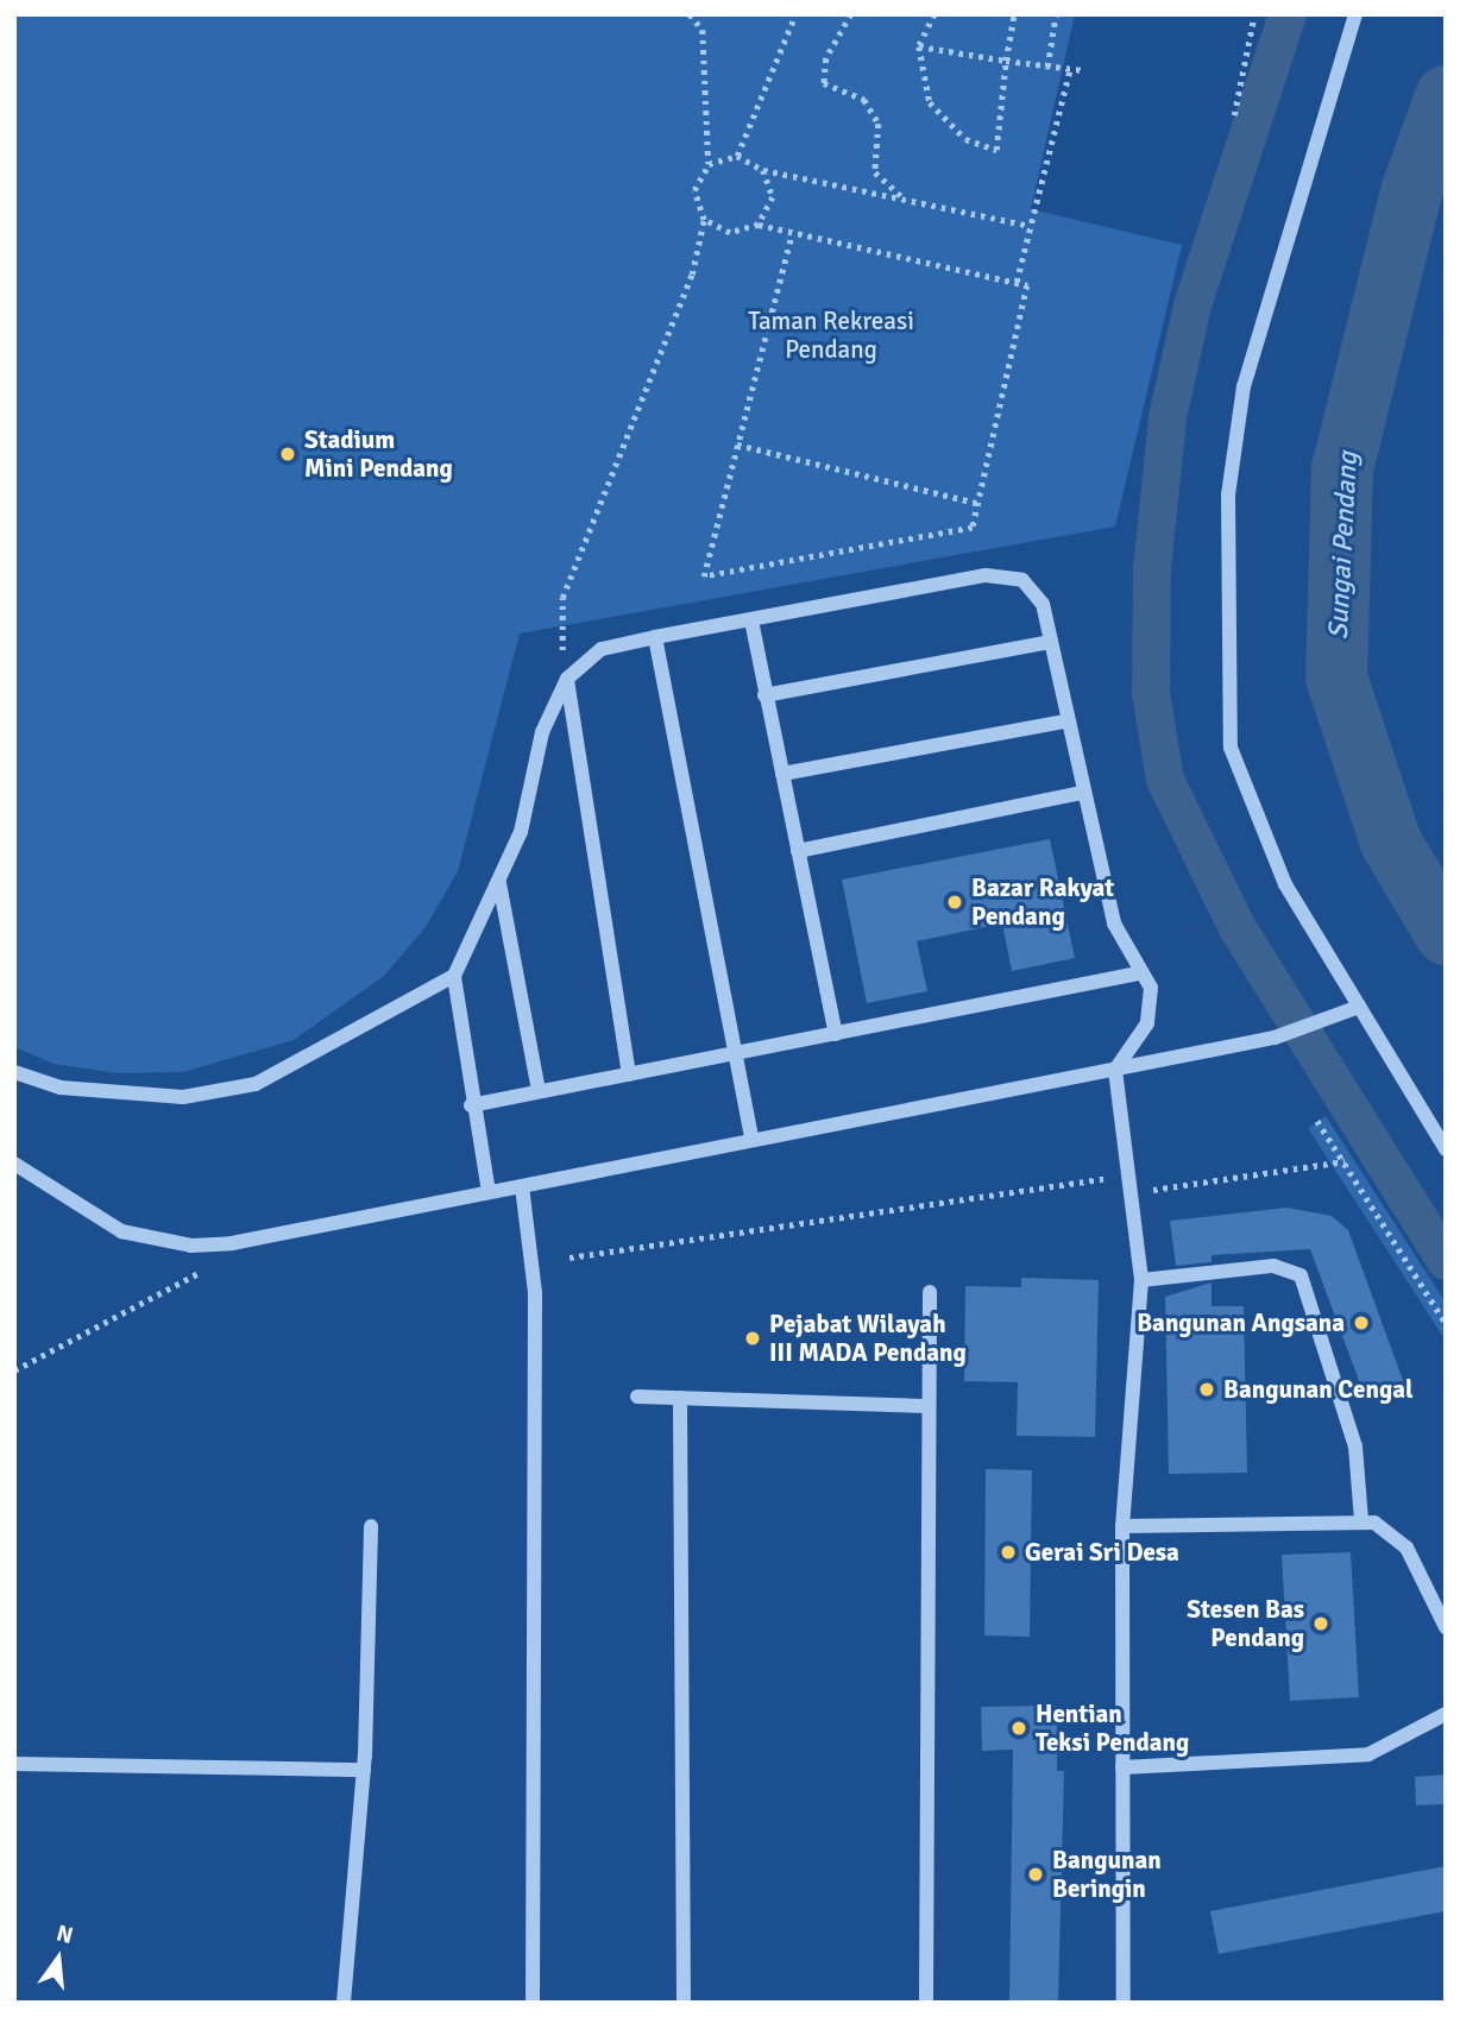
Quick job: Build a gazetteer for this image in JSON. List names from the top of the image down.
{
  "water": ["Sungai Pendang"],
  "parks": ["Taman Rekreasi Pendang"],
  "places": [
    "Stadium Mini Pendang",
    "Bazar Rakyat Pendang",
    "Bangunan Angsana",
    "Pejabat Wilayah III MADA Pendang",
    "Bangunan Cengal",
    "Gerai Sri Desa",
    "Stesen Bas Pendang",
    "Hentian Teksi Pendang",
    "Bangunan Beringin"
  ],
  "north": "top"
}
